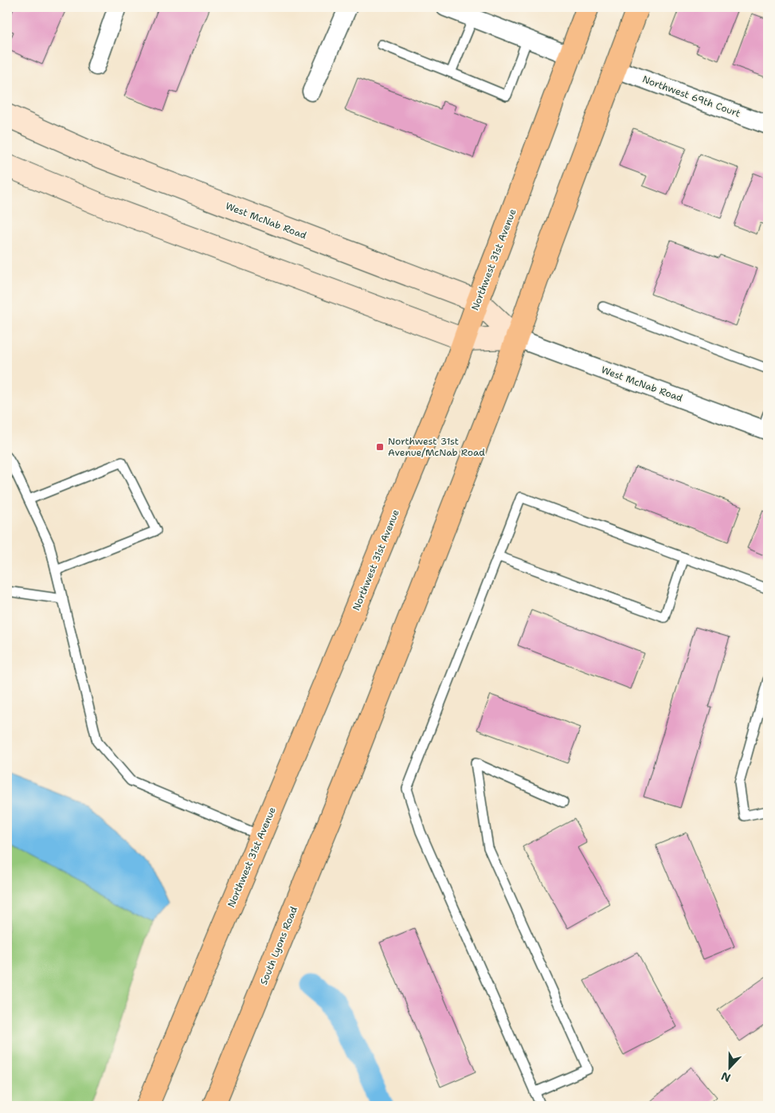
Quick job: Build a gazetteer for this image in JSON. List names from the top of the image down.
{
  "streets": {
    "main road": ["West McNab Road", "Northwest 31st Avenue", "South Lyons Road"],
    "street": ["Northwest 69th Court"]
  },
  "crossings": [
    ["West McNab Road", "Northwest 31st Avenue"],
    ["West McNab Road", "South Lyons Road"]
  ],
  "places": {
    "transit": ["Northwest 31st Avenue/McNab Road"]
  },
  "north": "bottom"
}
